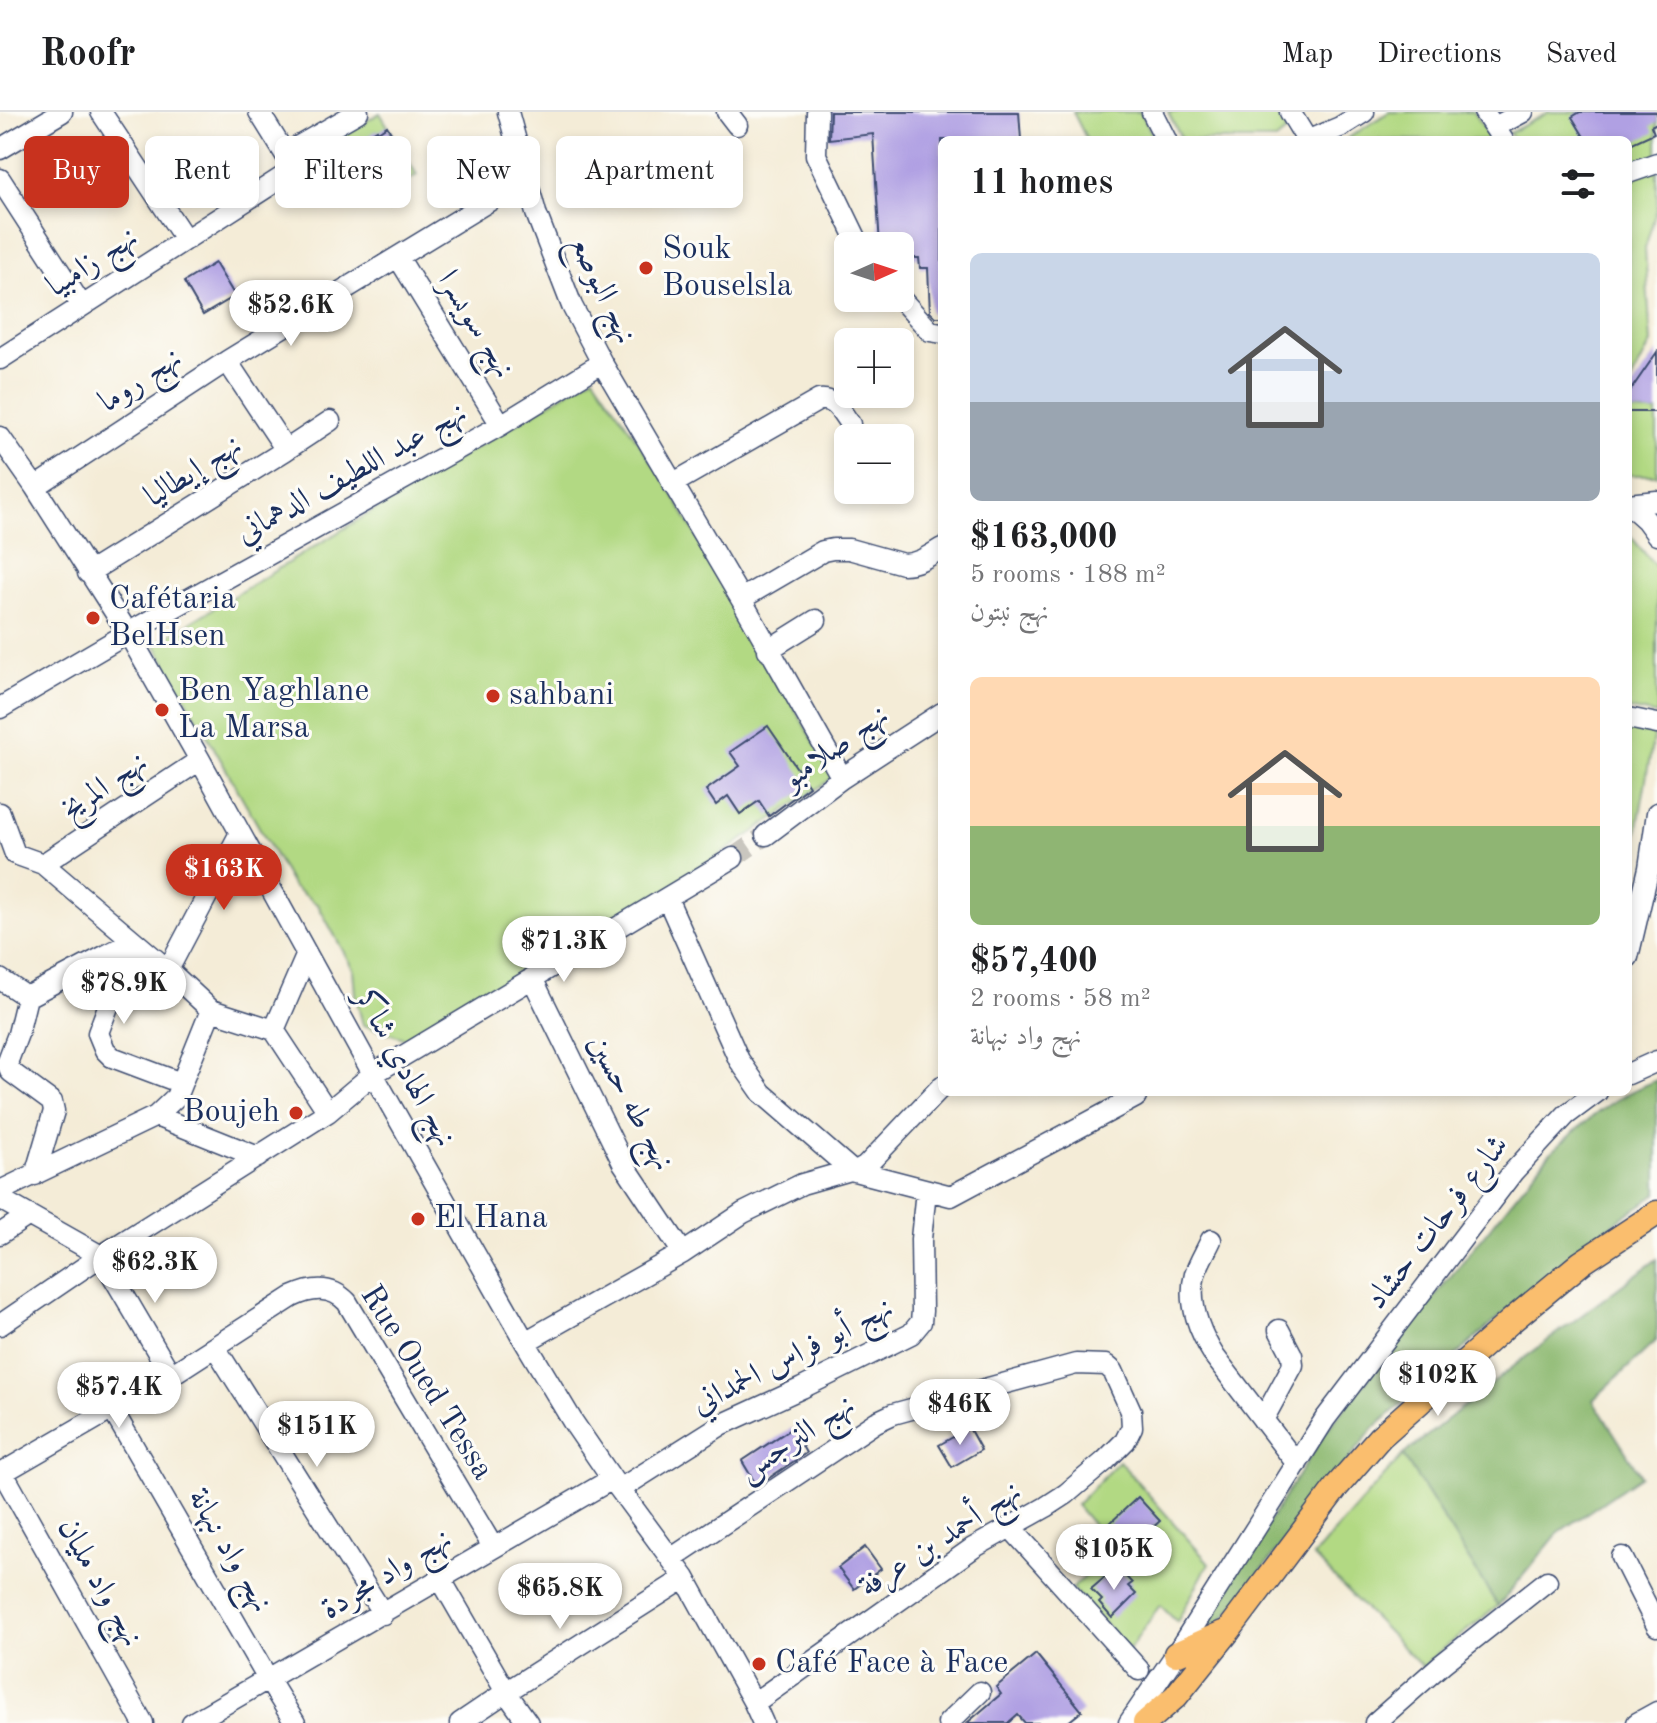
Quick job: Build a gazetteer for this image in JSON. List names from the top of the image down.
{
  "streets": {
    "street": [
      "نهج زامبيا",
      "نهج البوصع",
      "نهج سويسرا",
      "نهج روما",
      "نهج إيطاليا",
      "نهج عبد اللطيف الدهماني",
      "نهج صلامبو",
      "نهج المريخ",
      "نهج الهادي شاكر",
      "نهج طه حسين",
      "شارع فرحات حشاد",
      "نهج أبو فراس الحمداني",
      "Rue Oued Tessa",
      "نهج النرجس",
      "نهج أحمد بن عرفة",
      "نهج واد نبهانة",
      "نهج واد مجردة",
      "نهج واد مليان"
    ]
  },
  "crossings": [
    ["نهج البوصع", "نهج عبد اللطيف الدهماني"],
    ["نهج البوصع", "نهج صلامبو"],
    ["نهج سويسرا", "نهج روما"],
    ["نهج سويسرا", "نهج عبد اللطيف الدهماني"],
    ["نهج روما", "نهج الهادي شاكر"],
    ["نهج إيطاليا", "نهج الهادي شاكر"],
    ["نهج عبد اللطيف الدهماني", "نهج الهادي شاكر"],
    ["نهج المريخ", "نهج الهادي شاكر"],
    ["نهج الهادي شاكر", "نهج أبو فراس الحمداني"],
    ["نهج الهادي شاكر", "نهج النرجس"],
    ["نهج الهادي شاكر", "نهج أحمد بن عرفة"],
    ["نهج الهادي شاكر", "نهج واد مجردة"],
    ["نهج أبو فراس الحمداني", "نهج واد مجردة"],
    ["Rue Oued Tessa", "نهج واد نبهانة"],
    ["Rue Oued Tessa", "نهج واد مجردة"],
    ["Rue Oued Tessa", "نهج واد مليان"],
    ["نهج النرجس", "نهج أحمد بن عرفة"],
    ["نهج واد نبهانة", "نهج واد مجردة"]
  ],
  "places": [
    "Souk Bouselsla",
    "Cafétaria BelHsen",
    "sahbani",
    "Ben Yaghlane La Marsa",
    "Boujeh",
    "El Hana",
    "Café Face à Face"
  ],
  "north": "right",
  "page": {
    "header": "Roofr",
    "nav": ["Map", "Directions", "Saved"],
    "chip": [
      "Buy",
      "Rent",
      "Filters",
      "New",
      "Apartment"
    ],
    "heading": "11 homes",
    "map_buttons": ["+", "−"],
    "list": [
      {
        "name": "$163,000",
        "note": "5 rooms · 188 m² · نهج نبتون"
      },
      {
        "name": "$57,400",
        "note": "2 rooms · 58 m² · نهج واد نبهانة"
      }
    ],
    "price": [
      "$52.6K",
      "$163K",
      "$71.3K",
      "$78.9K",
      "$62.3K",
      "$102K",
      "$57.4K",
      "$46K",
      "$151K",
      "$105K",
      "$65.8K"
    ]
  }
}
